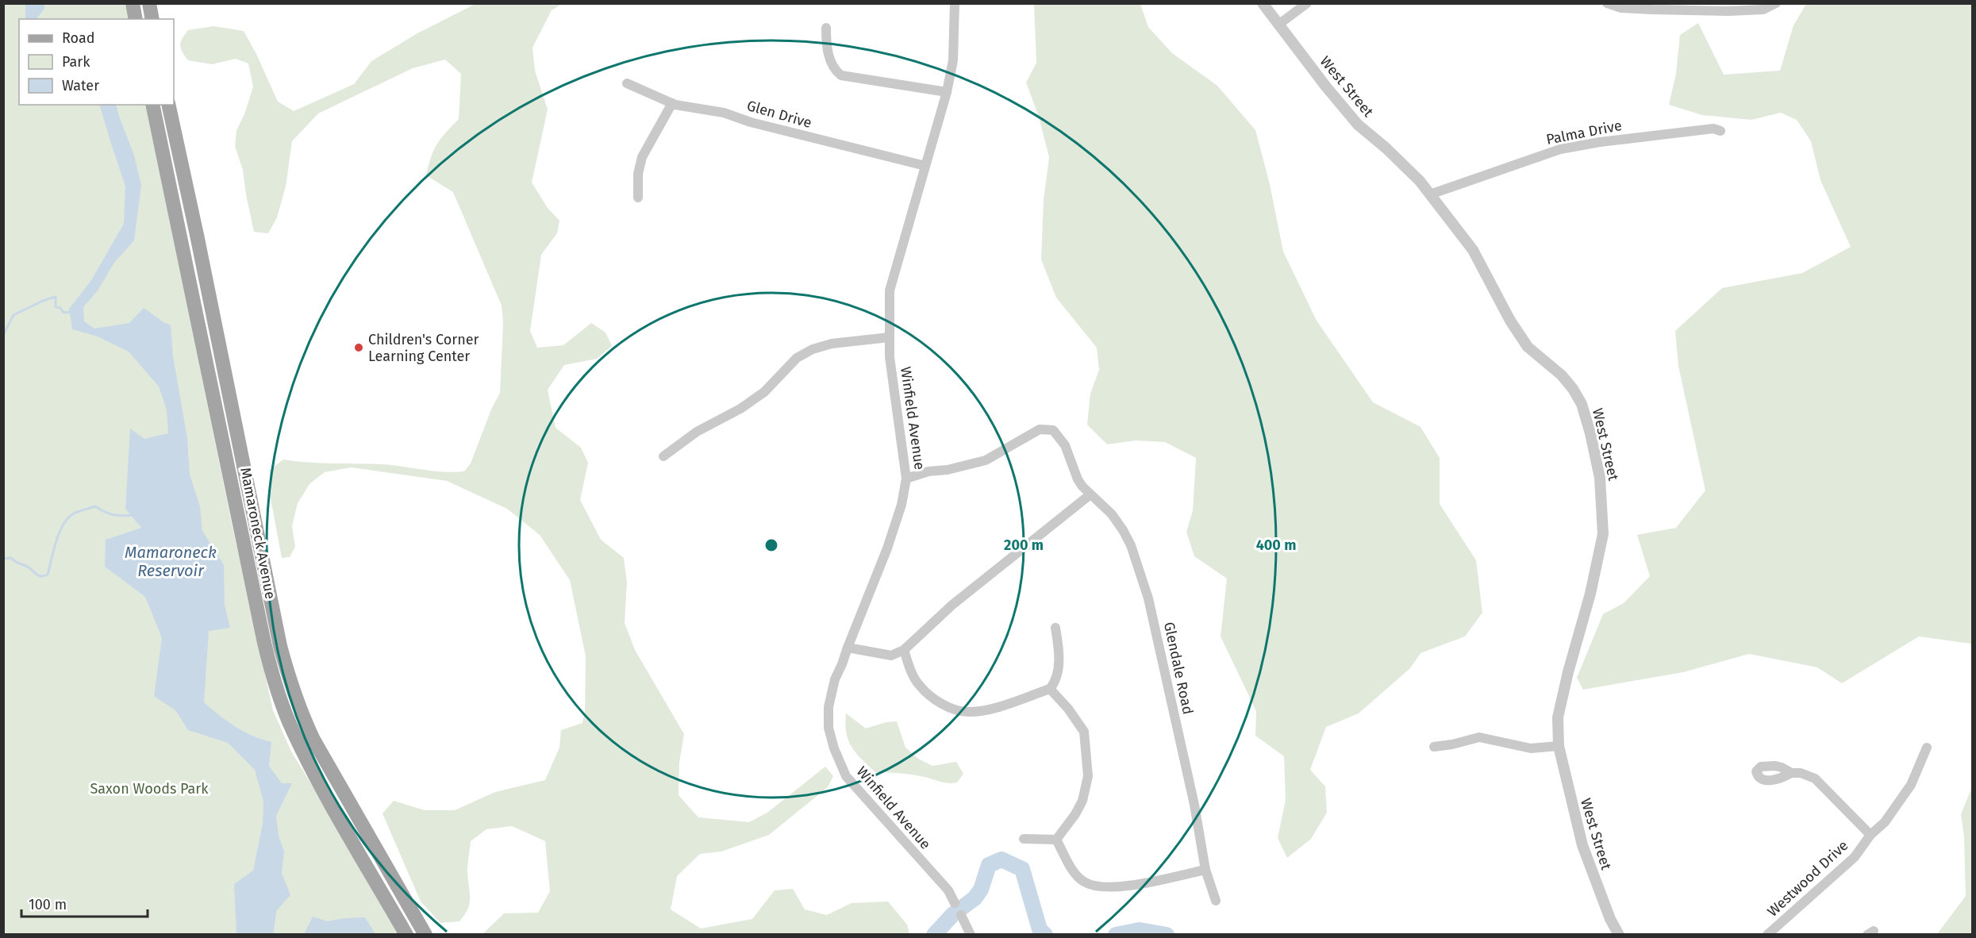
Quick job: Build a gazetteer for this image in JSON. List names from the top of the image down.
{
  "streets": {
    "main road": ["Mamaroneck Avenue"],
    "street": [
      "West Street",
      "Glen Drive",
      "Palma Drive",
      "Winfield Avenue",
      "Glendale Road",
      "Westwood Drive"
    ]
  },
  "crossings": [
    ["West Street", "Palma Drive"],
    ["Glen Drive", "Winfield Avenue"],
    ["Winfield Avenue", "Glendale Road"]
  ],
  "water": ["Mamaroneck Reservoir"],
  "parks": ["Saxon Woods Park"],
  "places": ["Children's Corner Learning Center"],
  "legend": ["Road", "Park", "Water"],
  "scale_bar": "100 m",
  "rings": ["200 m", "400 m"]
}
